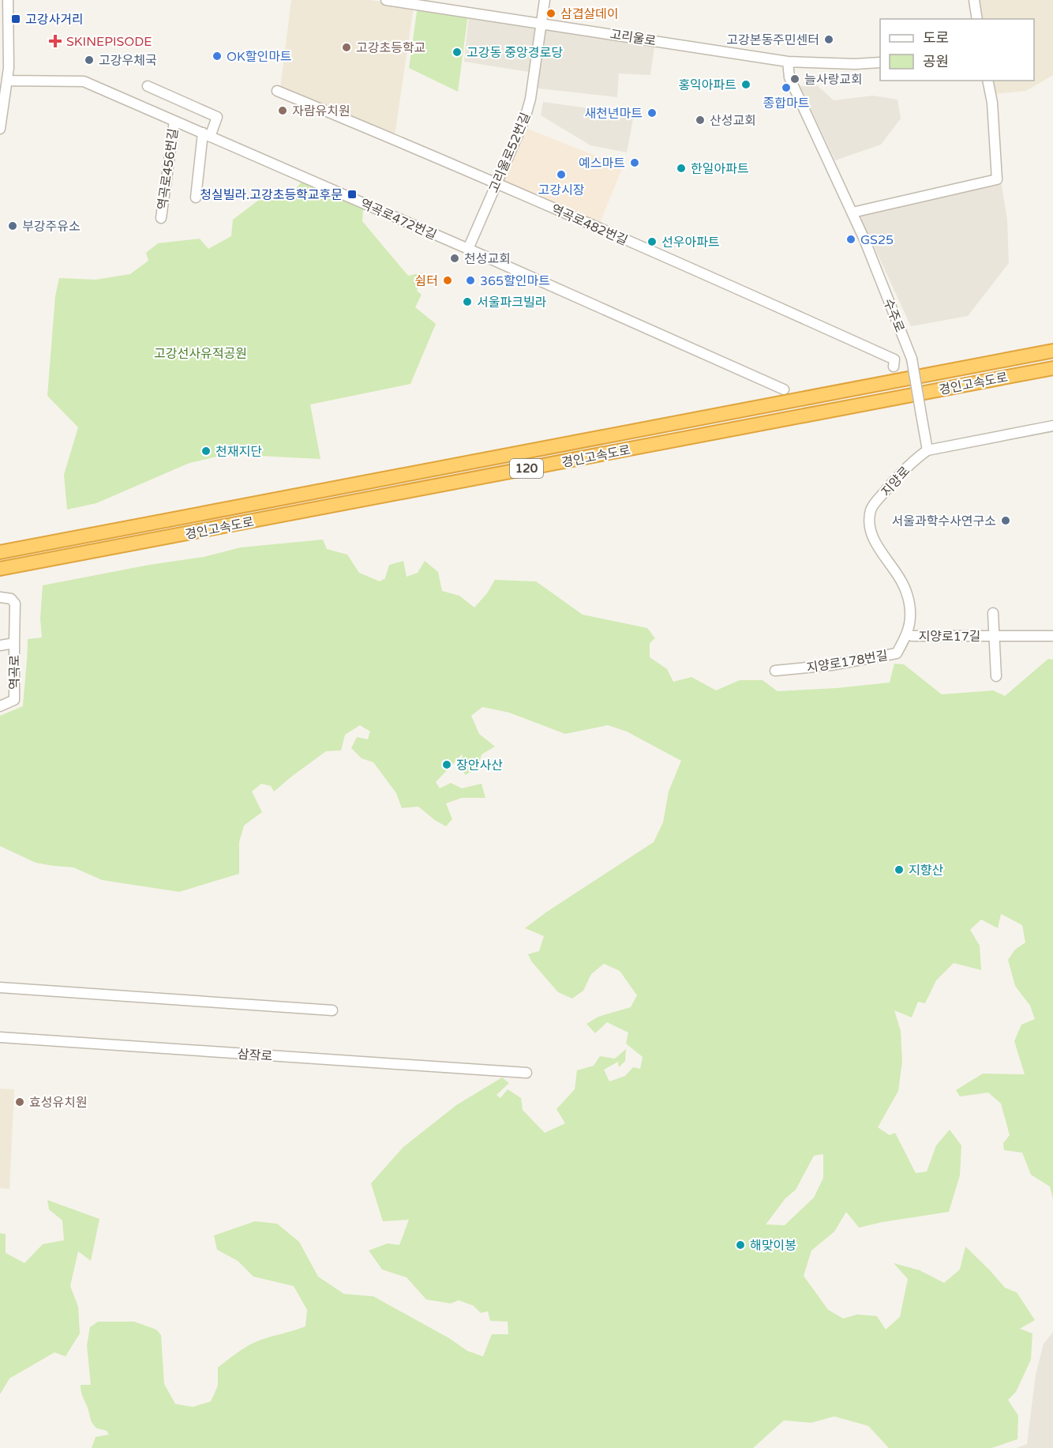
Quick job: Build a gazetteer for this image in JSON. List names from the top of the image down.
{
  "streets": {
    "highway": ["경인고속도로", "120"],
    "street": [
      "고리울로",
      "고리울로52번길",
      "역곡로456번길",
      "역곡로472번길",
      "역곡로482번길",
      "수주로",
      "지양로",
      "지양로17길",
      "지양로178번길",
      "역곡로",
      "삼작로"
    ]
  },
  "crossings": [
    ["고리울로", "고리울로52번길"],
    ["고리울로", "수주로"],
    ["고리울로52번길", "역곡로472번길"],
    ["고리울로52번길", "역곡로482번길"],
    ["역곡로456번길", "역곡로472번길"],
    ["수주로", "지양로"],
    ["지양로", "지양로17길"],
    ["지양로", "지양로178번길"],
    ["지양로17길", "지양로178번길"]
  ],
  "parks": ["고강선사유적공원"],
  "places": {
    "other": [
      "삼겹살데이",
      "고강본동주민센터",
      "고강초등학교",
      "고강동 중앙경로당",
      "OK할인마트",
      "고강우체국",
      "늘사랑교회",
      "홍익아파트",
      "종합마트",
      "자람유치원",
      "새천년마트",
      "산성교회",
      "예스마트",
      "한일아파트",
      "고강시장",
      "부강주유소",
      "GS25",
      "선우아파트",
      "천성교회",
      "쉼터",
      "365할인마트",
      "서울파크빌라",
      "천재지단",
      "서울과학수사연구소",
      "장안사산",
      "지향산",
      "효성유치원",
      "해맞이봉"
    ],
    "transit": ["고강사거리", "청실빌라.고강초등학교후문"],
    "health": ["SKINEPISODE"]
  },
  "legend": ["도로", "공원"]
}
